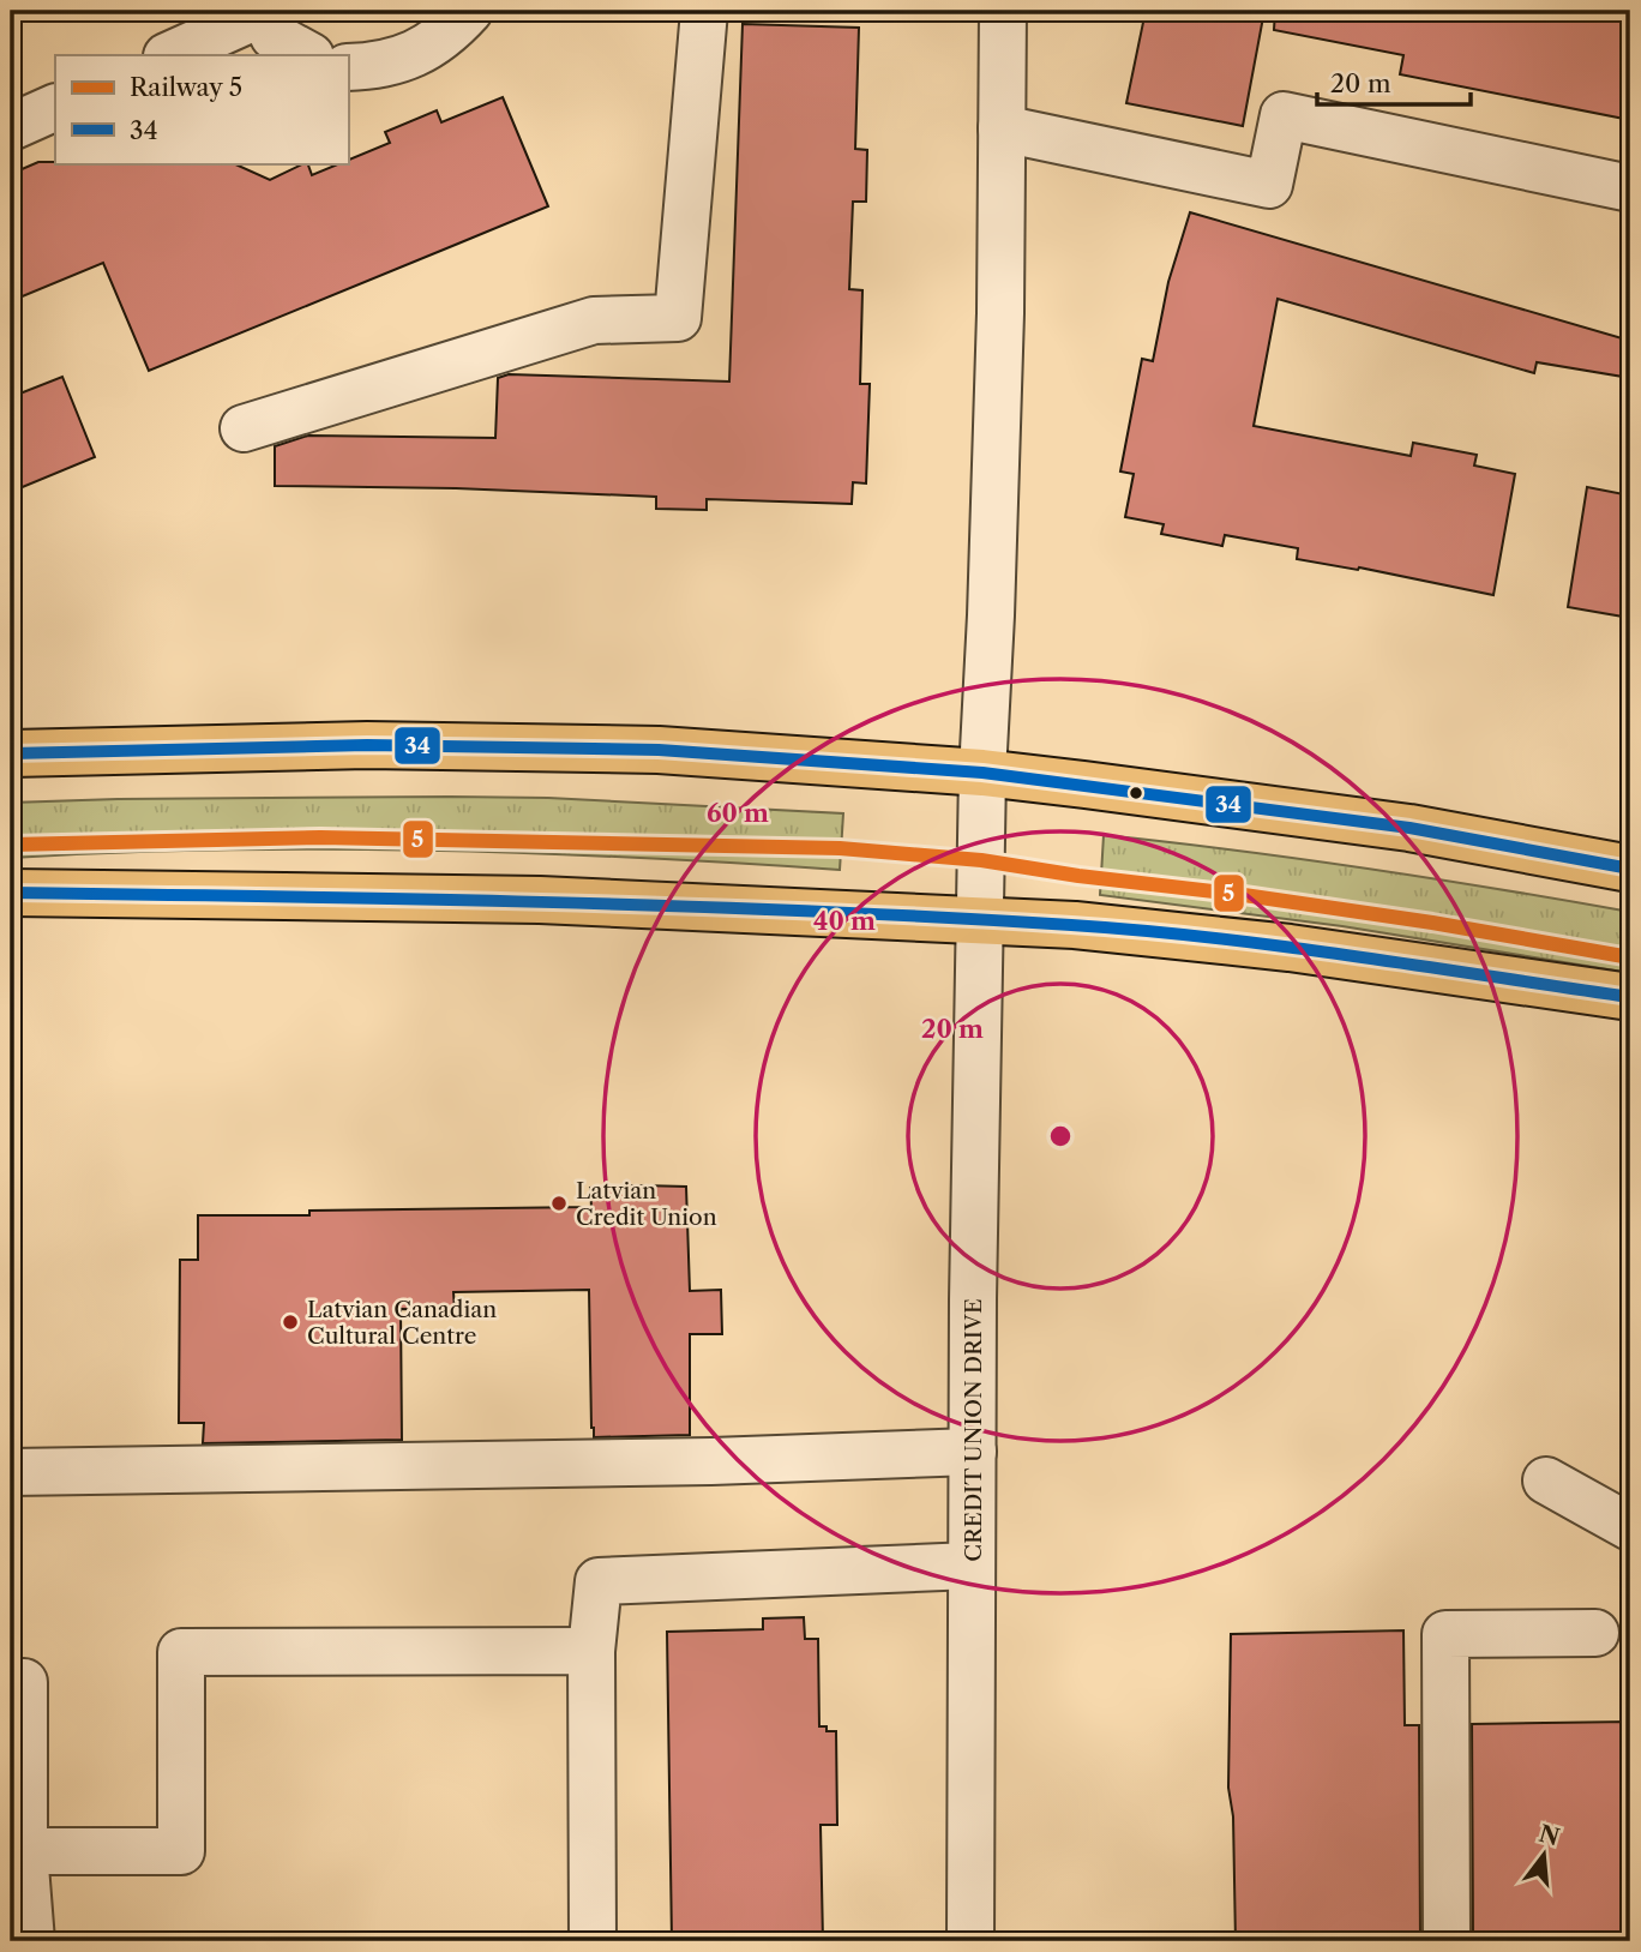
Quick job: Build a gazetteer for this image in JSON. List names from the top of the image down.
{
  "streets": {
    "street": ["CREDIT UNION DRIVE"]
  },
  "places": ["Latvian Credit Union", "Latvian Canadian Cultural Centre"],
  "lines": ["transit line 34", "rail line 5"],
  "legend": ["Railway 5", "34"],
  "scale_bar": "20 m",
  "north": "top",
  "rings": ["60 m", "40 m", "20 m"]
}
